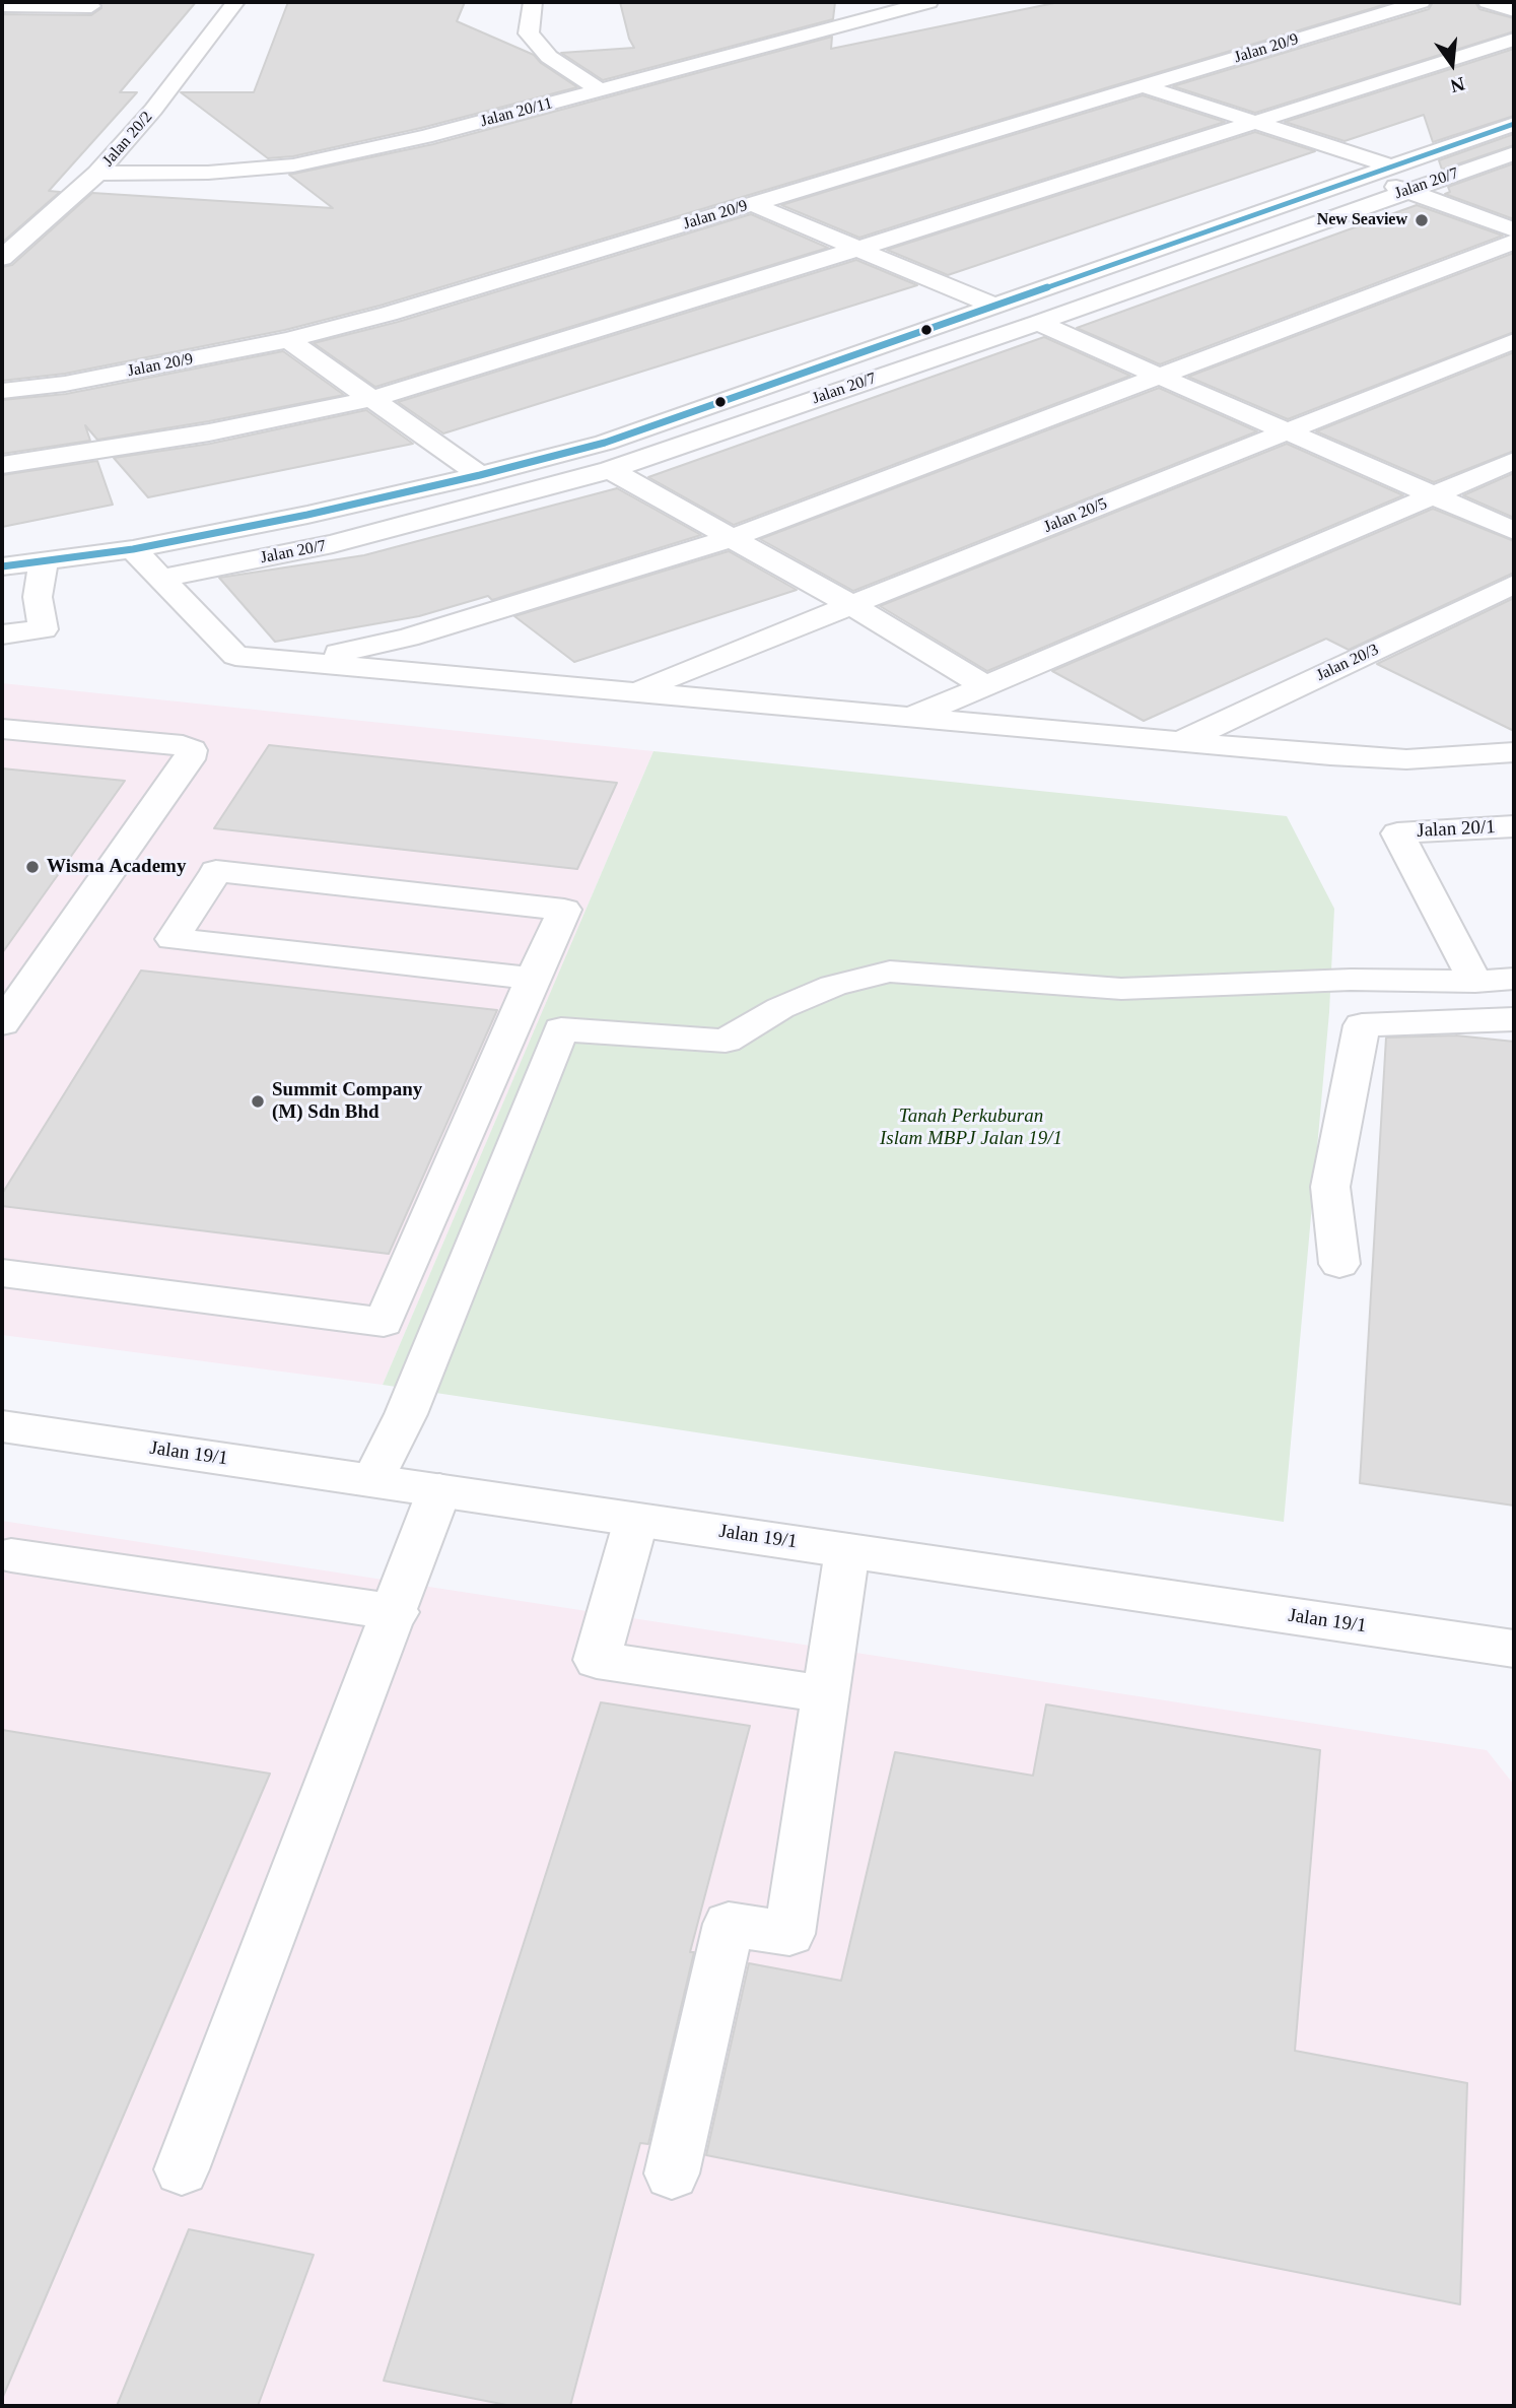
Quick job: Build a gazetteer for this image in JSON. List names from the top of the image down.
{
  "streets": {
    "street": [
      "Jalan 20/9",
      "Jalan 20/11",
      "Jalan 20/2",
      "Jalan 20/7",
      "Jalan 20/5",
      "Jalan 20/3",
      "Jalan 20/1",
      "Jalan 19/1"
    ]
  },
  "crossings": [
    ["Jalan 20/11", "Jalan 20/2"]
  ],
  "parks": ["Tanah Perkuburan Islam MBPJ Jalan 19/1"],
  "places": ["New Seaview", "Wisma Academy", "Summit Company (M) Sdn Bhd"],
  "north": "bottom"
}
